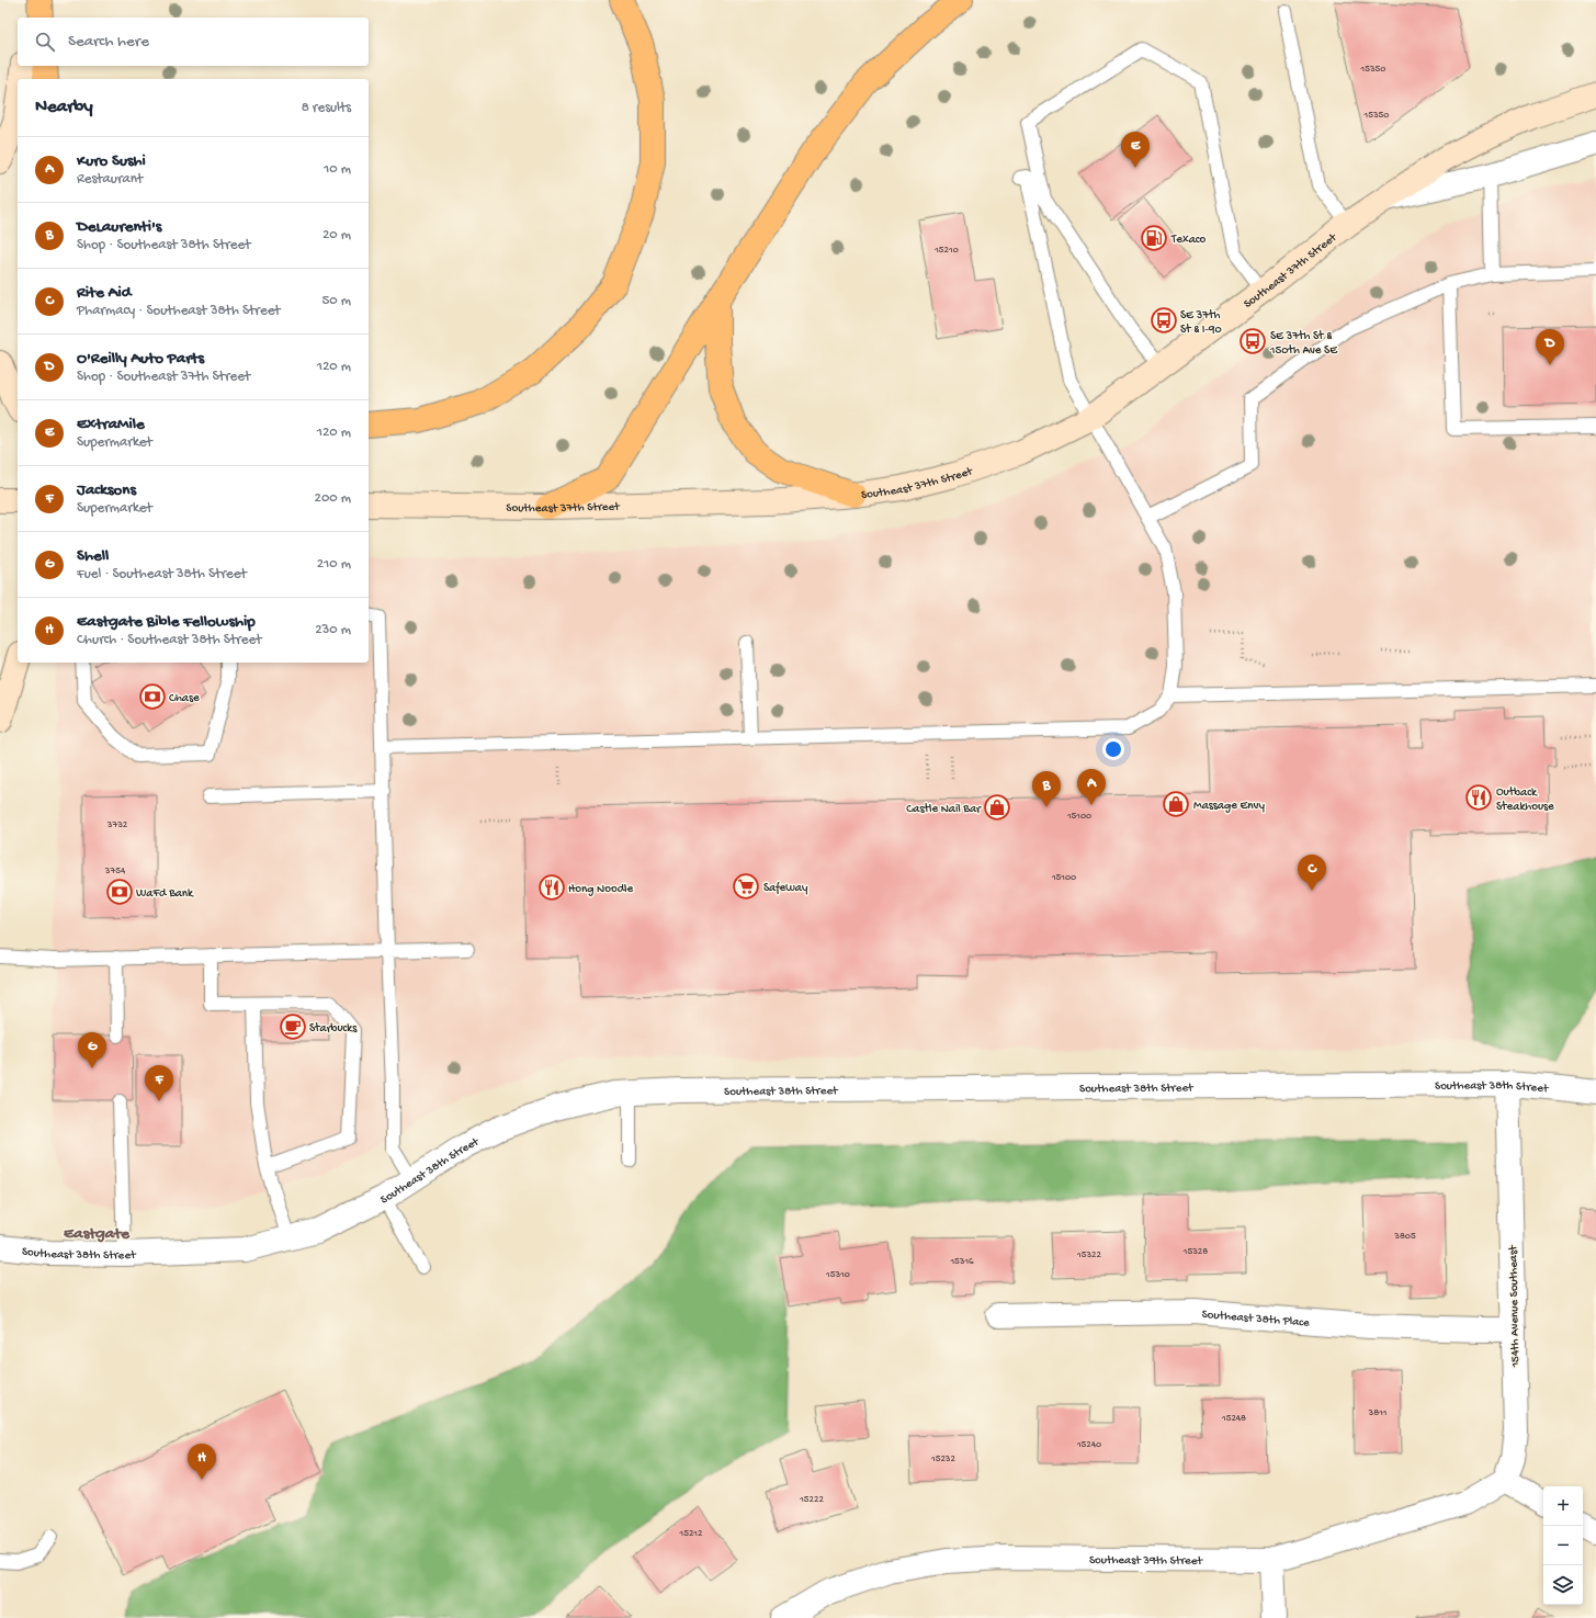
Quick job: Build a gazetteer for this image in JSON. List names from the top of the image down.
{
  "streets": {
    "street": [
      "Southeast 37th Street",
      "Southeast 38th Street",
      "154th Avenue Southeast",
      "Southeast 38th Place",
      "Southeast 39th Street"
    ]
  },
  "crossings": [
    ["Southeast 38th Street", "154th Avenue Southeast"],
    ["154th Avenue Southeast", "Southeast 38th Place"],
    ["154th Avenue Southeast", "Southeast 39th Street"]
  ],
  "districts": ["Eastgate"],
  "places": {
    "fuel station": ["Texaco"],
    "bus stop": ["SE 37th St & I-90", "SE 37th St & 150th Ave SE"],
    "bank": ["Chase", "WaFd Bank"],
    "restaurant": ["Outback Steakhouse", "Hong Noodle"],
    "shop": ["Massage Envy", "Castle Nail Bar"],
    "supermarket": ["Safeway"],
    "cafe": ["Starbucks"]
  },
  "house_numbers": [
    "15350",
    "15350",
    "15210",
    "15100",
    "3732",
    "3754",
    "15100",
    "3805",
    "15328",
    "15322",
    "15316",
    "15310",
    "3811",
    "15248",
    "15240",
    "15232",
    "15222",
    "15212"
  ],
  "page": {
    "search": "Search here",
    "heading": ["Nearby", "8 results"],
    "pins": [
      "E",
      "D",
      "A",
      "B",
      "C",
      "G",
      "F",
      "H"
    ],
    "list": [
      {
        "mark": "A",
        "name": "Kuro Sushi",
        "note": "Restaurant",
        "value": "10 m"
      },
      {
        "mark": "B",
        "name": "DeLaurenti's",
        "note": "Shop · Southeast 38th Street",
        "value": "20 m"
      },
      {
        "mark": "C",
        "name": "Rite Aid",
        "note": "Pharmacy · Southeast 38th Street",
        "value": "50 m"
      },
      {
        "mark": "D",
        "name": "O'Reilly Auto Parts",
        "note": "Shop · Southeast 37th Street",
        "value": "120 m"
      },
      {
        "mark": "E",
        "name": "ExtraMile",
        "note": "Supermarket",
        "value": "120 m"
      },
      {
        "mark": "F",
        "name": "Jacksons",
        "note": "Supermarket",
        "value": "200 m"
      },
      {
        "mark": "G",
        "name": "Shell",
        "note": "Fuel · Southeast 38th Street",
        "value": "210 m"
      },
      {
        "mark": "H",
        "name": "Eastgate Bible Fellowship",
        "note": "Church · Southeast 38th Street",
        "value": "230 m"
      }
    ],
    "map_buttons": ["+", "−"]
  }
}
